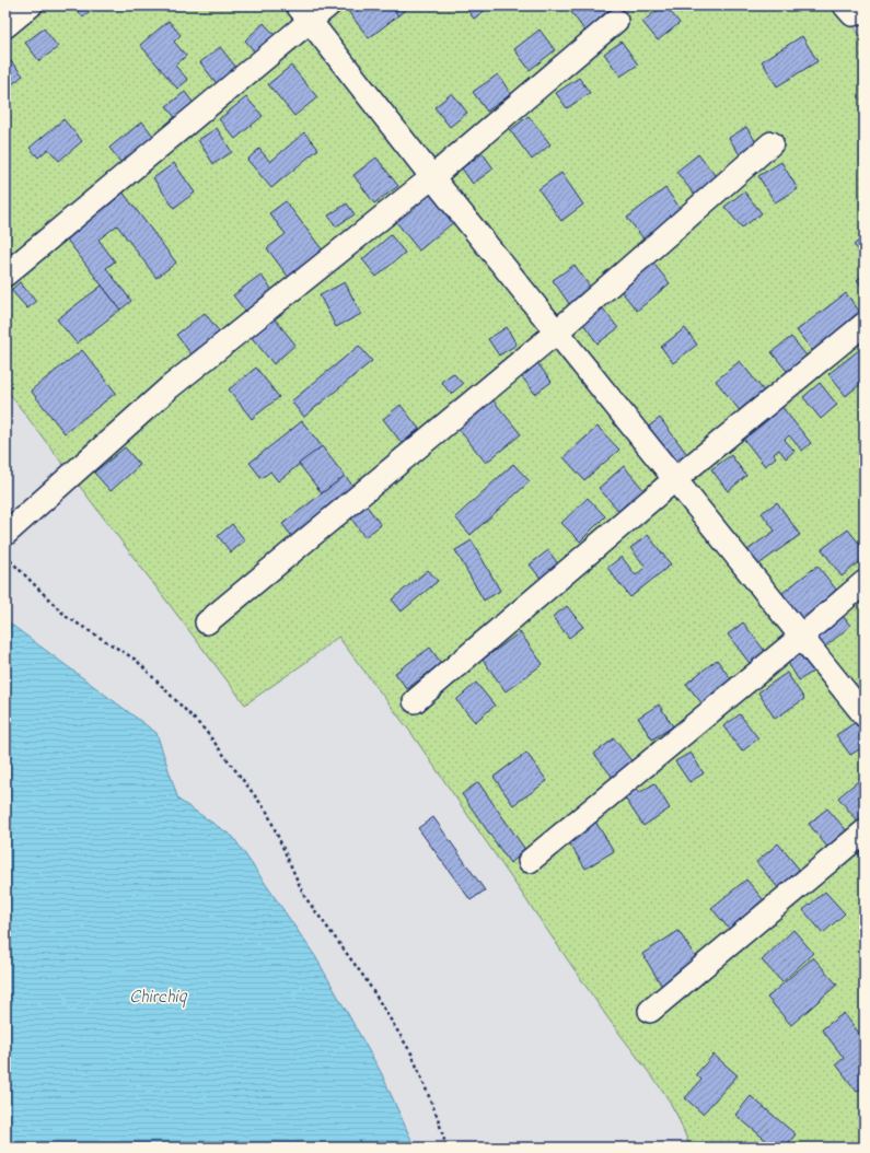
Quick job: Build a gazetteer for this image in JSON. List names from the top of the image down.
{
  "water": ["Chirchiq"]
}
